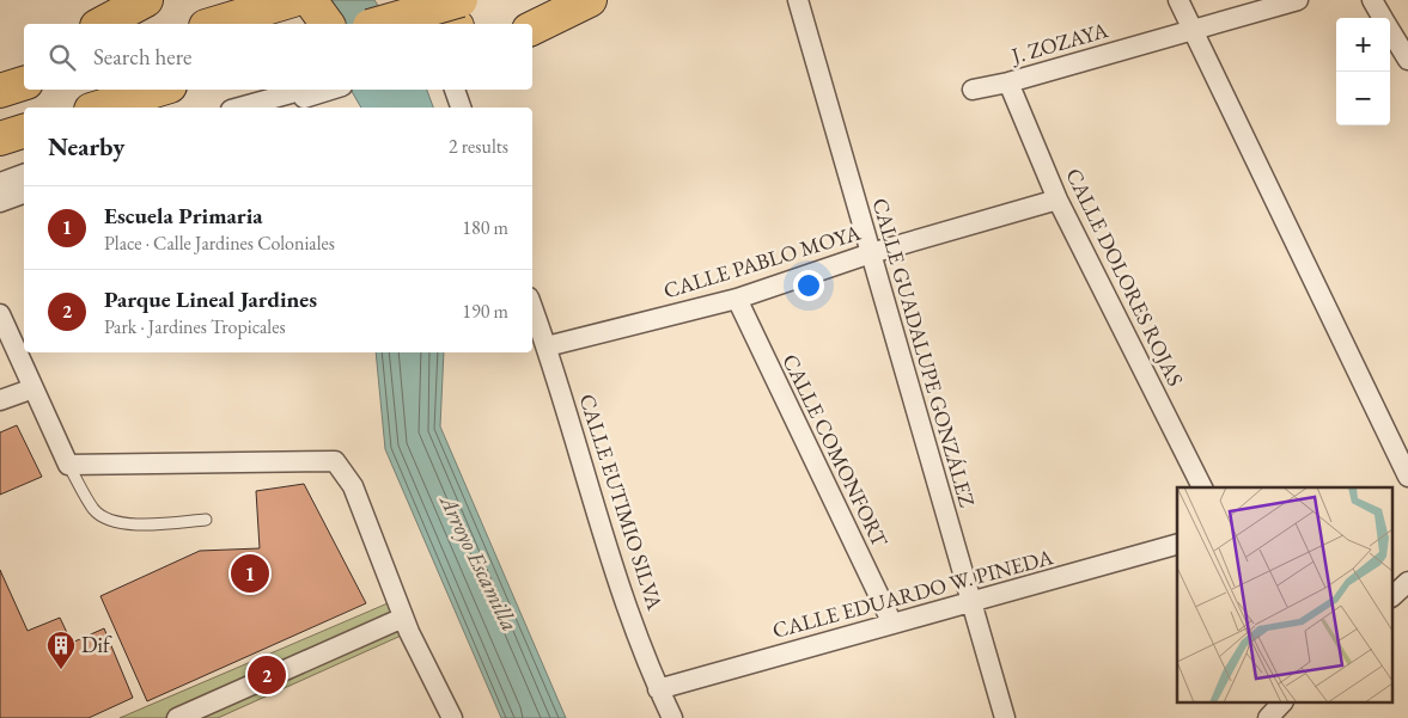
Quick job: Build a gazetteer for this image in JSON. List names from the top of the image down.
{
  "streets": {
    "street": [
      "J. ZOZAYA",
      "CALLE PABLO MOYA",
      "CALLE DOLORES ROJAS",
      "CALLE GUADALUPE GONZÁLEZ",
      "CALLE COMONFORT",
      "CALLE EUTIMIO SILVA",
      "CALLE EDUARDO W. PINEDA"
    ]
  },
  "crossings": [
    ["J. ZOZAYA", "CALLE DOLORES ROJAS"],
    ["CALLE PABLO MOYA", "CALLE DOLORES ROJAS"],
    ["CALLE PABLO MOYA", "CALLE GUADALUPE GONZÁLEZ"],
    ["CALLE PABLO MOYA", "CALLE COMONFORT"],
    ["CALLE PABLO MOYA", "CALLE EUTIMIO SILVA"],
    ["CALLE GUADALUPE GONZÁLEZ", "CALLE EDUARDO W. PINEDA"],
    ["CALLE COMONFORT", "CALLE EDUARDO W. PINEDA"],
    ["CALLE EUTIMIO SILVA", "CALLE EDUARDO W. PINEDA"]
  ],
  "water": ["Arroyo Escamilla"],
  "places": {
    "building": ["Dif"]
  },
  "page": {
    "map_buttons": ["+", "−"],
    "search": "Search here",
    "heading": ["Nearby", "2 results"],
    "list": [
      {
        "mark": "1",
        "name": "Escuela Primaria",
        "note": "Place · Calle Jardines Coloniales",
        "value": "180 m"
      },
      {
        "mark": "2",
        "name": "Parque Lineal Jardines",
        "note": "Park · Jardines Tropicales",
        "value": "190 m"
      }
    ],
    "pins": ["1", "2"]
  }
}
